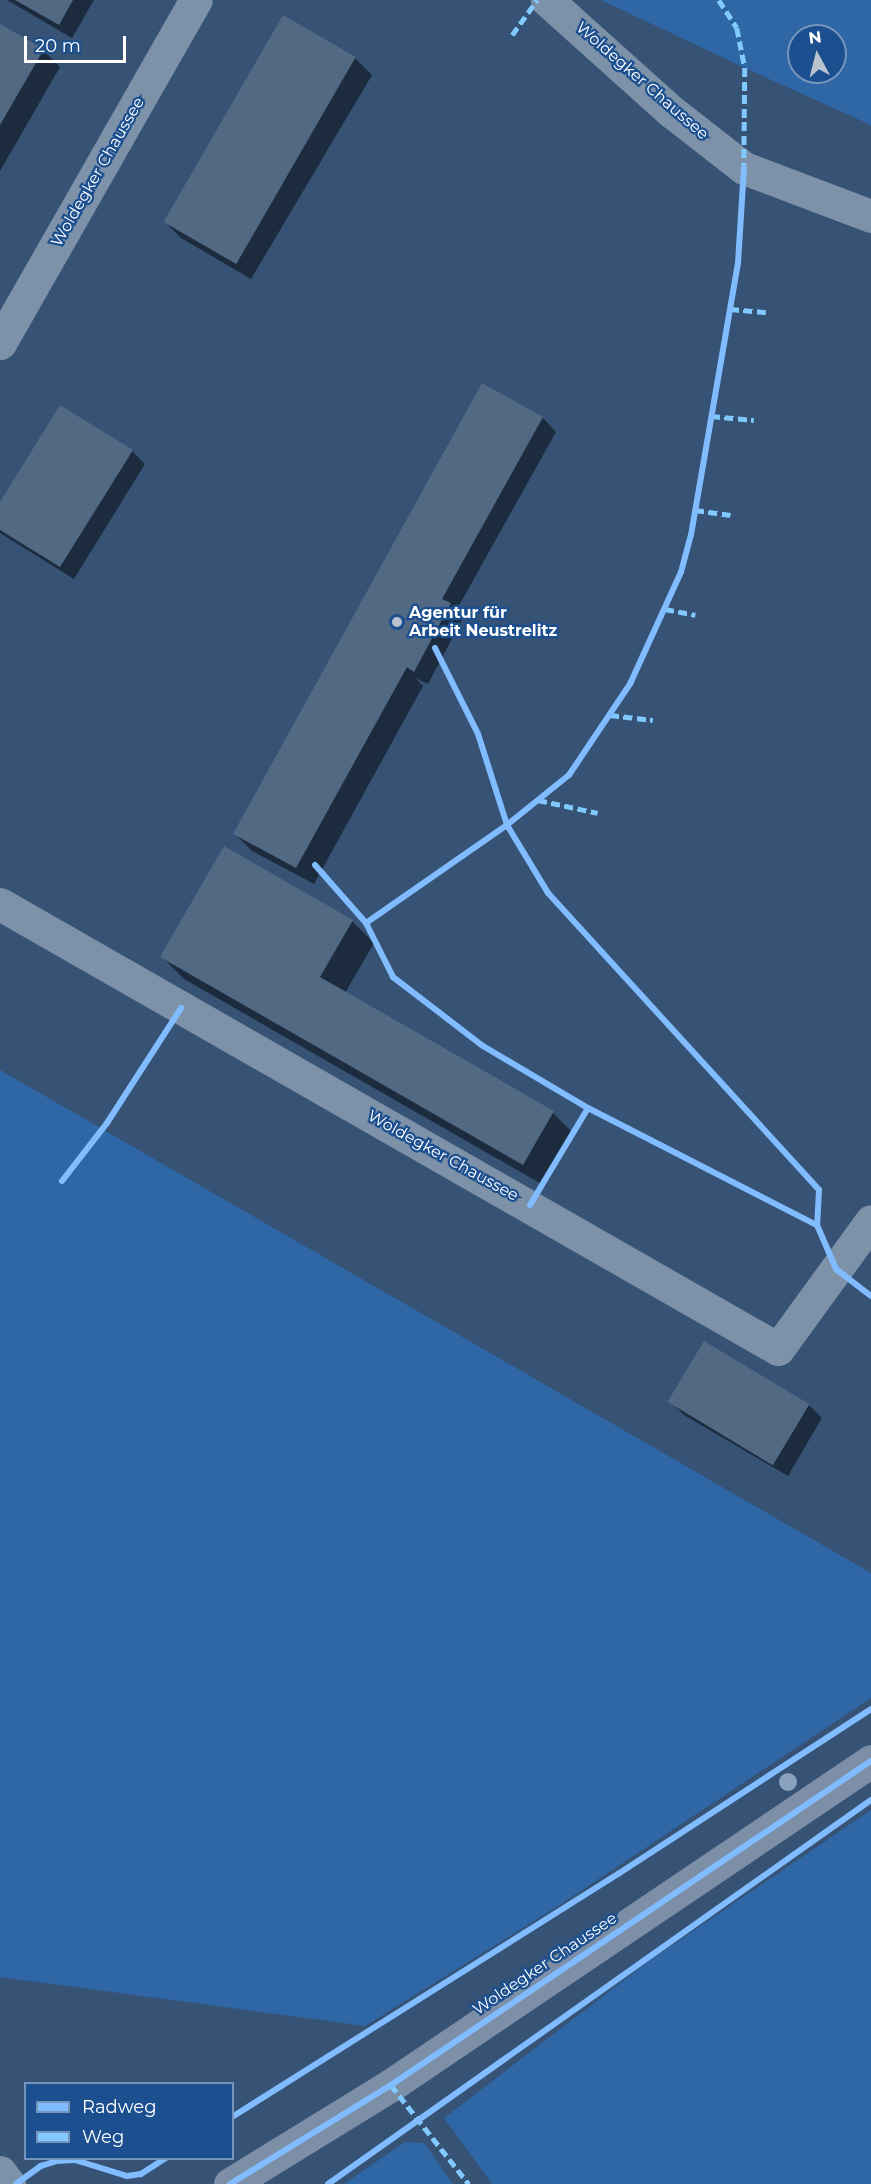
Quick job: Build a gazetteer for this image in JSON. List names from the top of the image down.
{
  "streets": {
    "main road": ["Woldegker Chaussee"]
  },
  "places": ["Agentur für Arbeit Neustrelitz"],
  "legend": ["Radweg", "Weg"],
  "scale_bar": "20 m",
  "north": "top"
}
